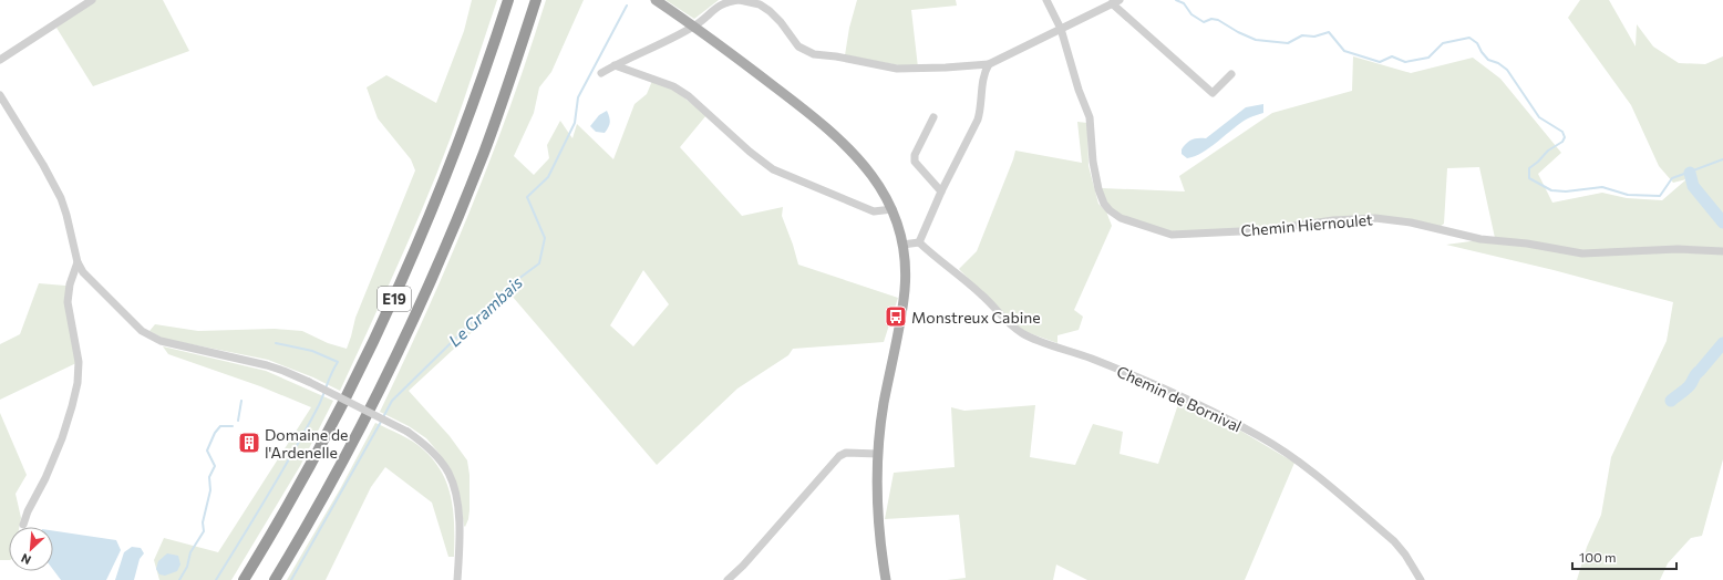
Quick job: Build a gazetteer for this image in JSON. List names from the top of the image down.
{
  "streets": {
    "highway": ["E19"],
    "street": ["Chemin Hiernoulet", "Chemin de Bornival"]
  },
  "water": ["Le Grambais"],
  "places": {
    "bus stop": ["Monstreux Cabine"],
    "building": ["Domaine de l'Ardenelle"]
  },
  "scale_bar": "100 m",
  "north": "bottom left"
}
